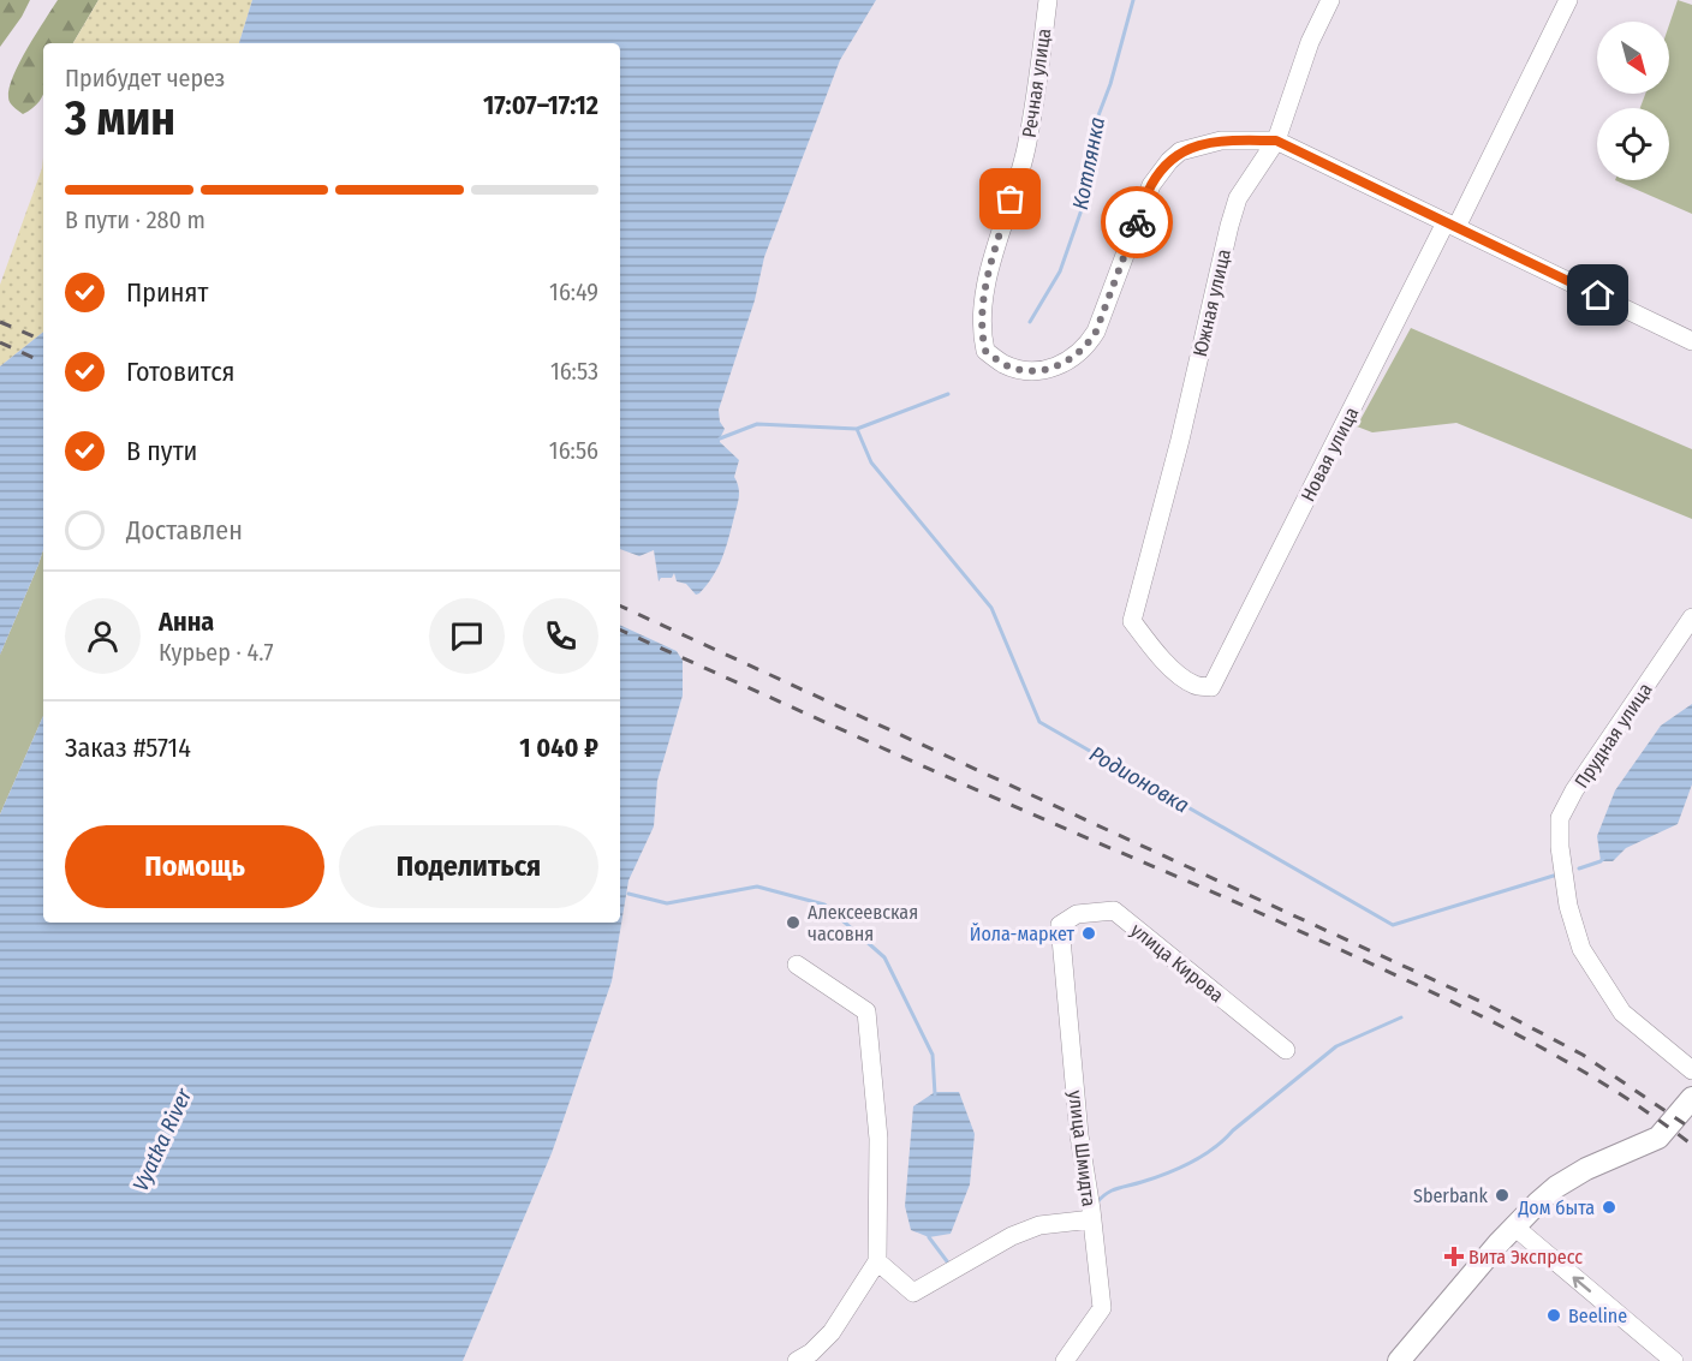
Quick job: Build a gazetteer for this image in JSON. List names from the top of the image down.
{
  "streets": {
    "street": [
      "Речная улица",
      "Южная улица",
      "Новая улица",
      "Прудная улица",
      "улица Кирова",
      "улица Шмидта"
    ]
  },
  "crossings": [
    ["Речная улица", "Южная улица"],
    ["Южная улица", "Новая улица"],
    ["улица Кирова", "улица Шмидта"]
  ],
  "water": ["Котлянка", "Родионовка", "Vyatka River"],
  "places": {
    "other": [
      "Алексеевская часовня",
      "Йола-маркет",
      "Sberbank",
      "Дом быта",
      "Beeline"
    ],
    "health": ["Вита Экспресс"]
  },
  "north": "bottom right",
  "page": {
    "heading": ["3 мин", "Прибудет через", "17:07–17:12"],
    "panel": [
      "Анна",
      "Курьер · 4.7",
      "Заказ #5714",
      "1 040 ₽"
    ],
    "bar": "В пути · 280 m",
    "list": [
      ["Принят", "16:49"],
      ["Готовится", "16:53"],
      ["В пути", "16:56"],
      "Доставлен"
    ],
    "buttons": ["Помощь", "Поделиться"]
  }
}
